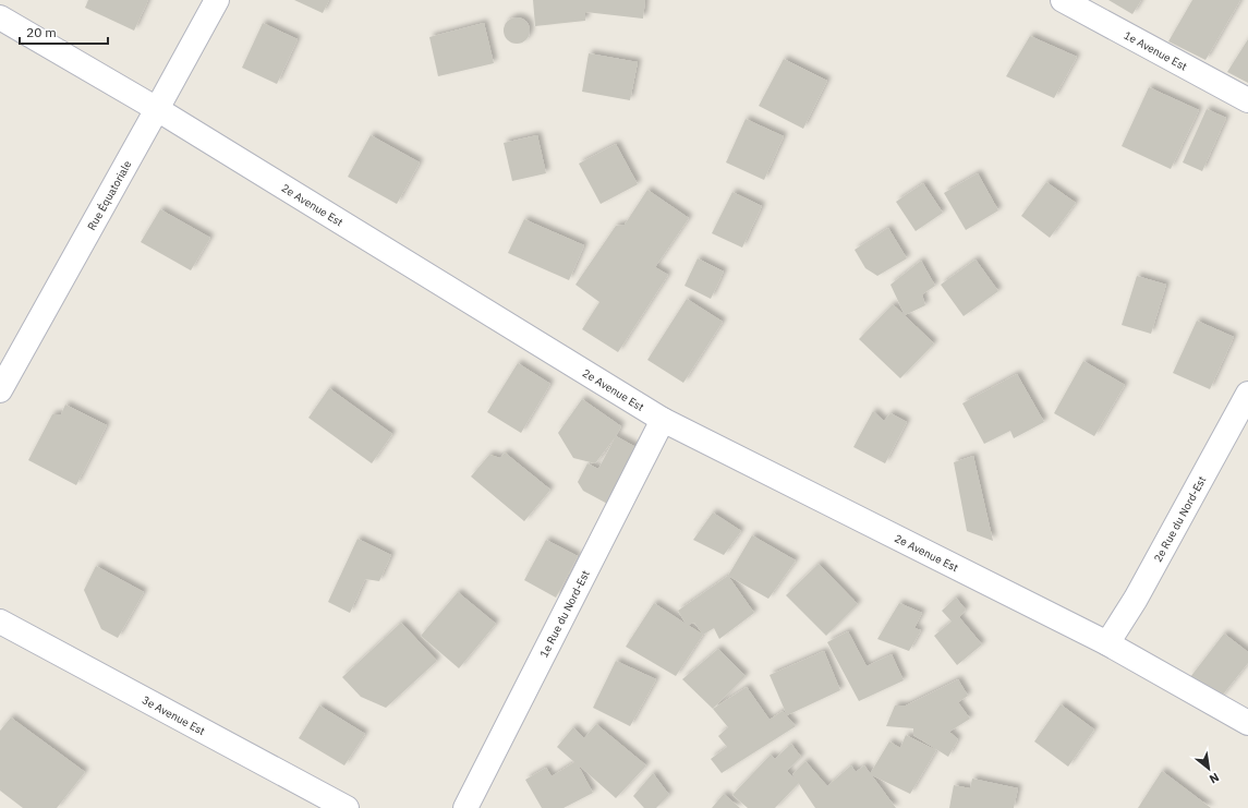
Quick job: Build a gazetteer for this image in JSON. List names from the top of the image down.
{
  "streets": {
    "street": [
      "1e Avenue Est",
      "Rue Équatoriale",
      "2e Avenue Est",
      "2e Rue du Nord-Est",
      "1e Rue du Nord-Est",
      "3e Avenue Est"
    ]
  },
  "crossings": [
    ["Rue Équatoriale", "2e Avenue Est"],
    ["2e Avenue Est", "2e Rue du Nord-Est"],
    ["2e Avenue Est", "1e Rue du Nord-Est"]
  ],
  "scale_bar": "20 m",
  "north": "bottom right"
}
